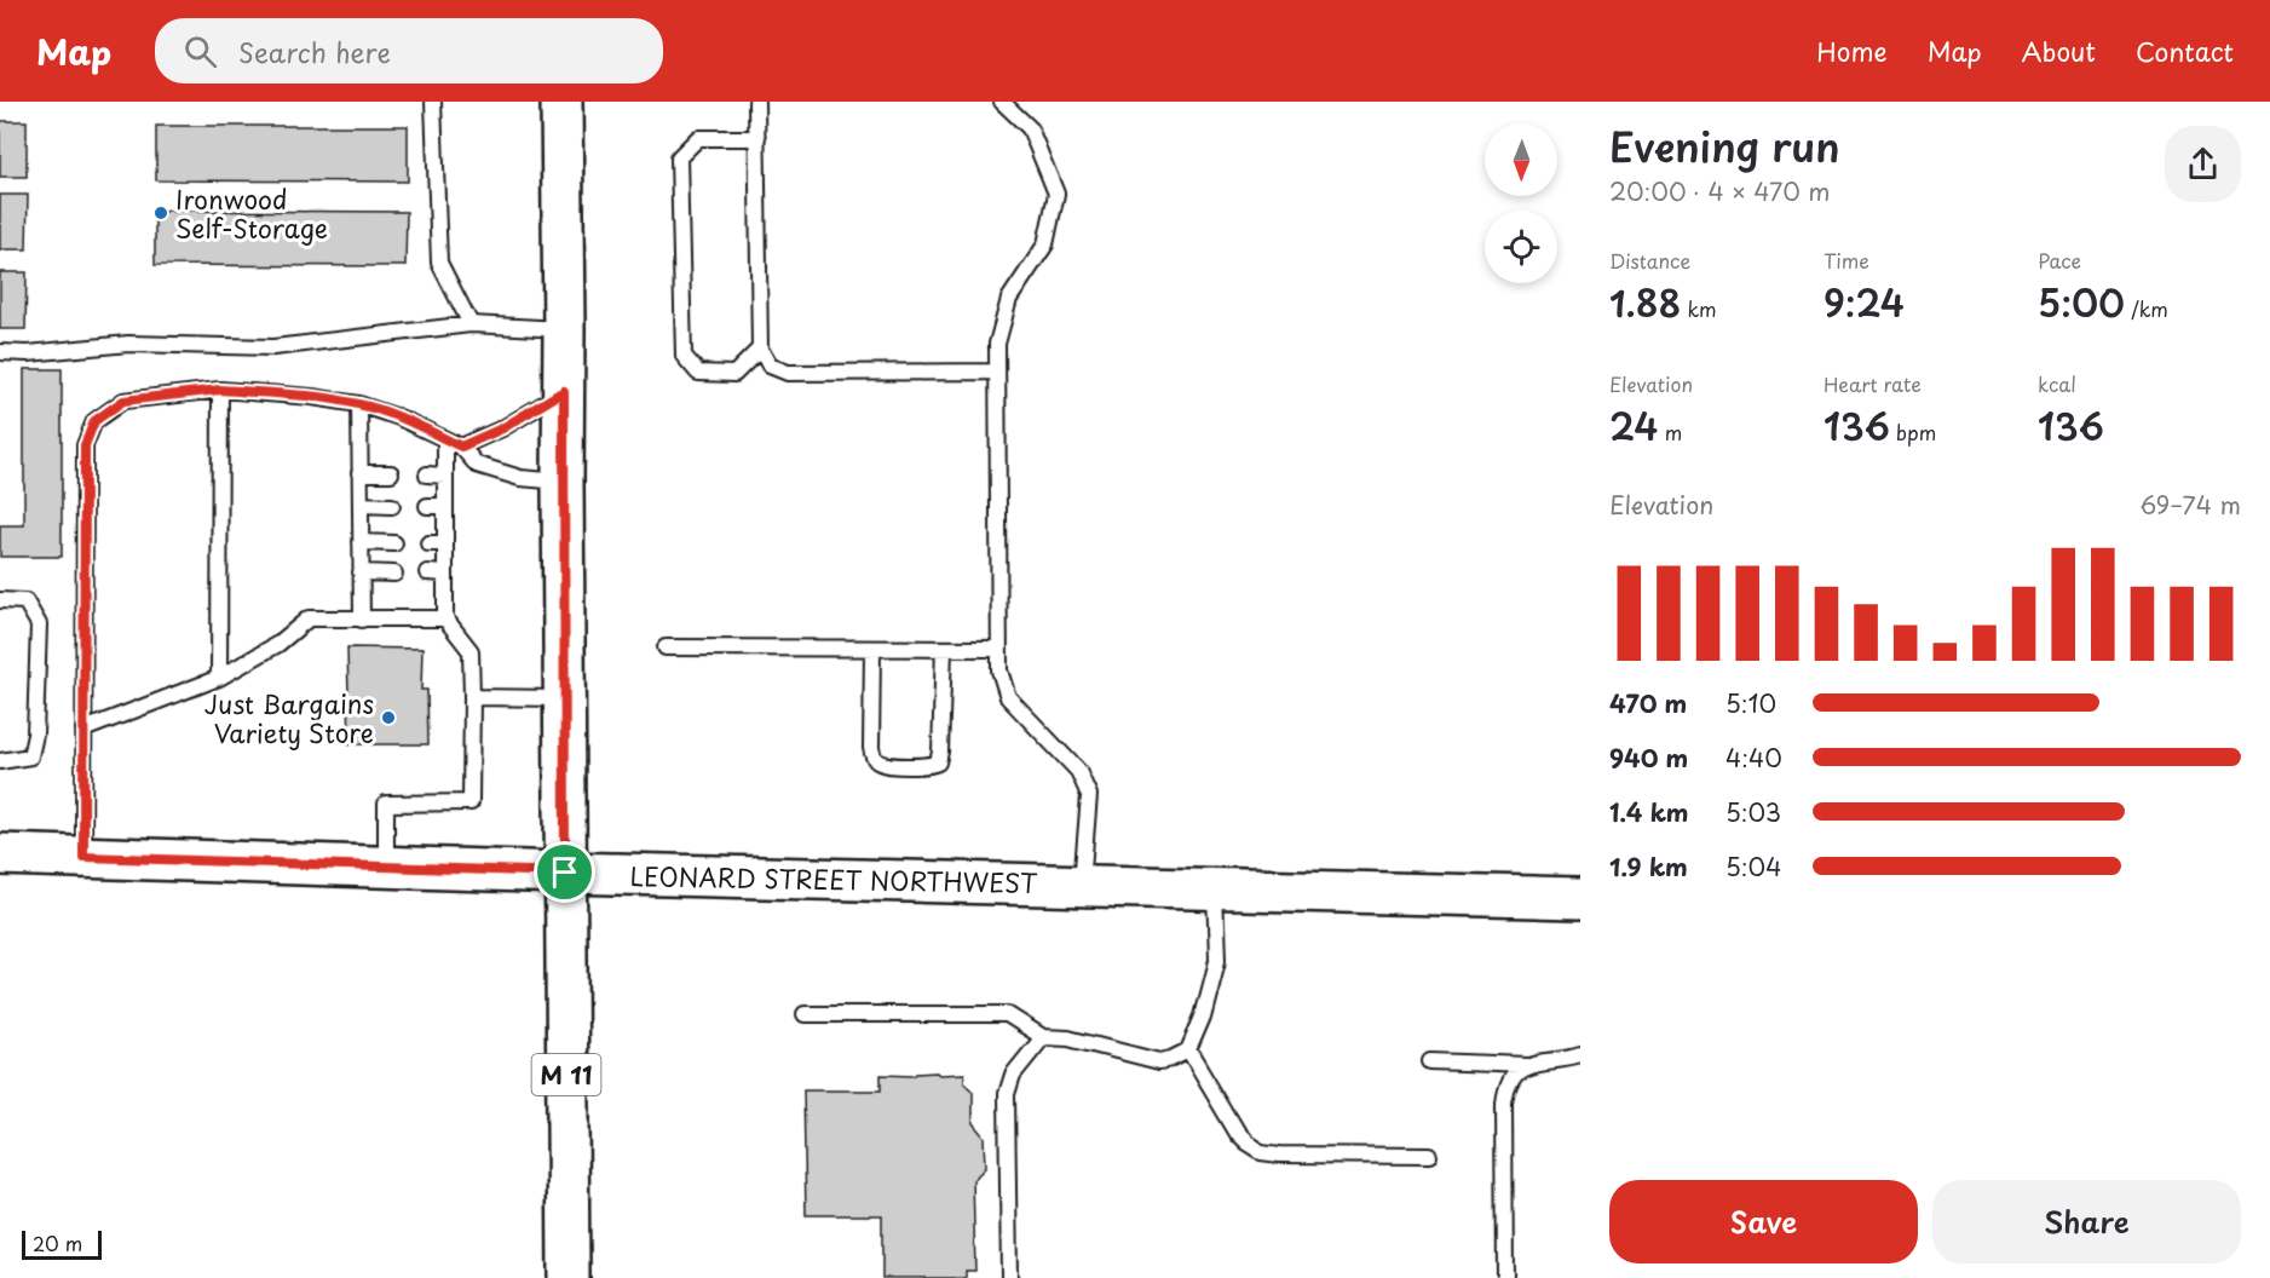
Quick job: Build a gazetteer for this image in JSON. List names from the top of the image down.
{
  "streets": {
    "main road": ["LEONARD STREET NORTHWEST", "M 11"]
  },
  "crossings": [
    ["LEONARD STREET NORTHWEST", "M 11"]
  ],
  "places": ["Ironwood Self-Storage", "Just Bargains Variety Store"],
  "scale_bar": "20 m",
  "north": "bottom",
  "page": {
    "header": "Map",
    "search": "Search here",
    "nav": [
      "Home",
      "Map",
      "About",
      "Contact"
    ],
    "heading": ["Evening run", "20:00 · 4 × 470 m"],
    "stats": [
      ["Distance", "1.88 km"],
      ["Time", "9:24"],
      ["Pace", "5:00 /km"],
      ["Elevation", "24 m"],
      ["Heart rate", "136 bpm"],
      ["kcal", "136"]
    ],
    "chart": ["Elevation", "69–74 m"],
    "list": [
      {
        "name": "470 m",
        "note": "5:10"
      },
      {
        "name": "940 m",
        "note": "4:40"
      },
      {
        "name": "1.4 km",
        "note": "5:03"
      },
      {
        "name": "1.9 km",
        "note": "5:04"
      }
    ],
    "buttons": ["Save", "Share"],
    "scale": "20 m"
  }
}
